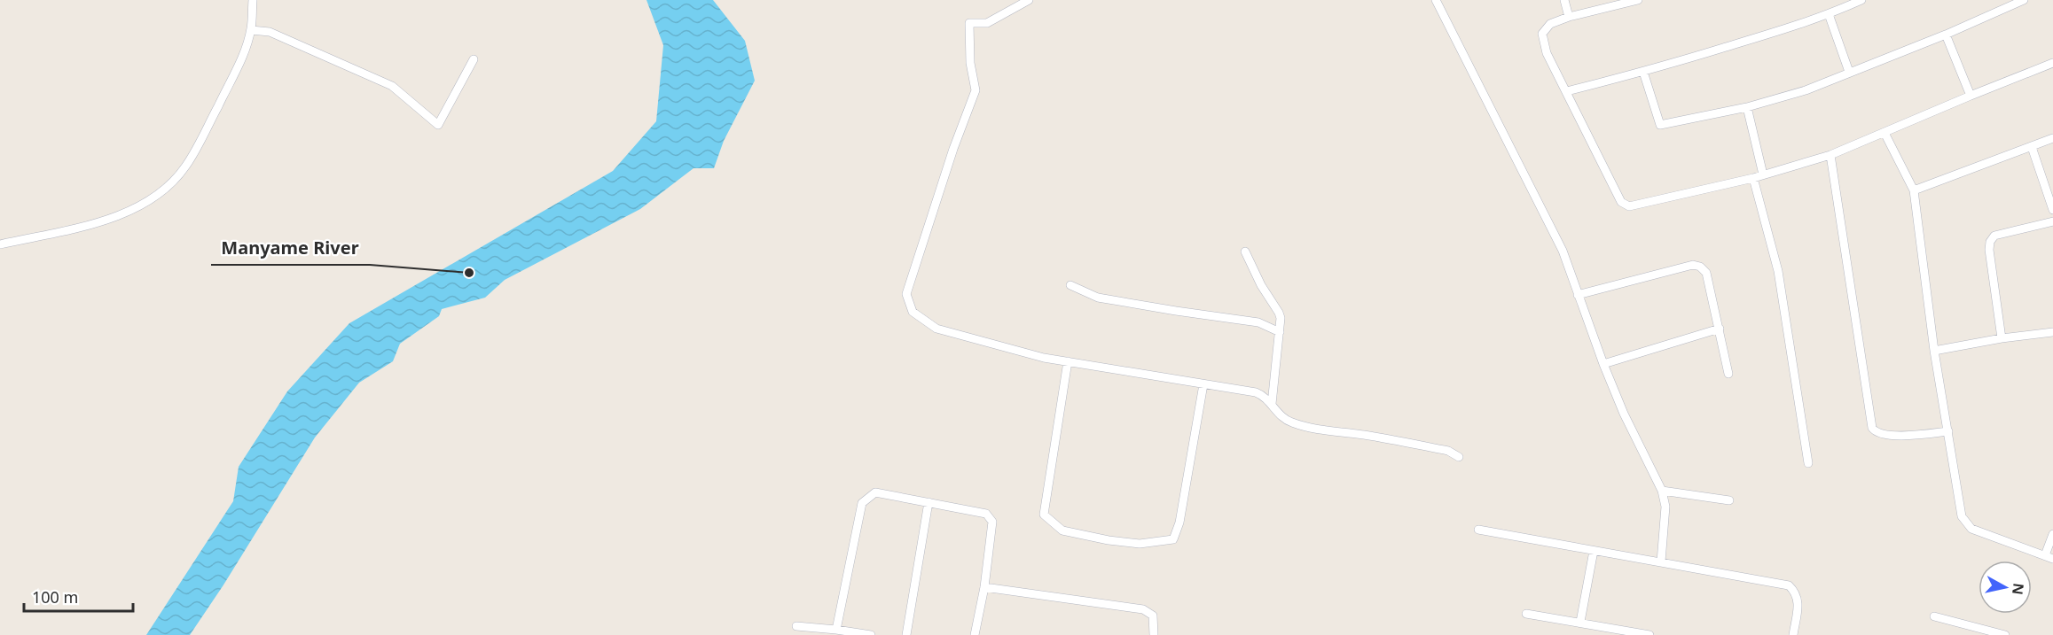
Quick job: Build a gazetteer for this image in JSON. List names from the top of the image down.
{
  "places": ["Manyame River"],
  "scale_bar": "100 m",
  "north": "right"
}
